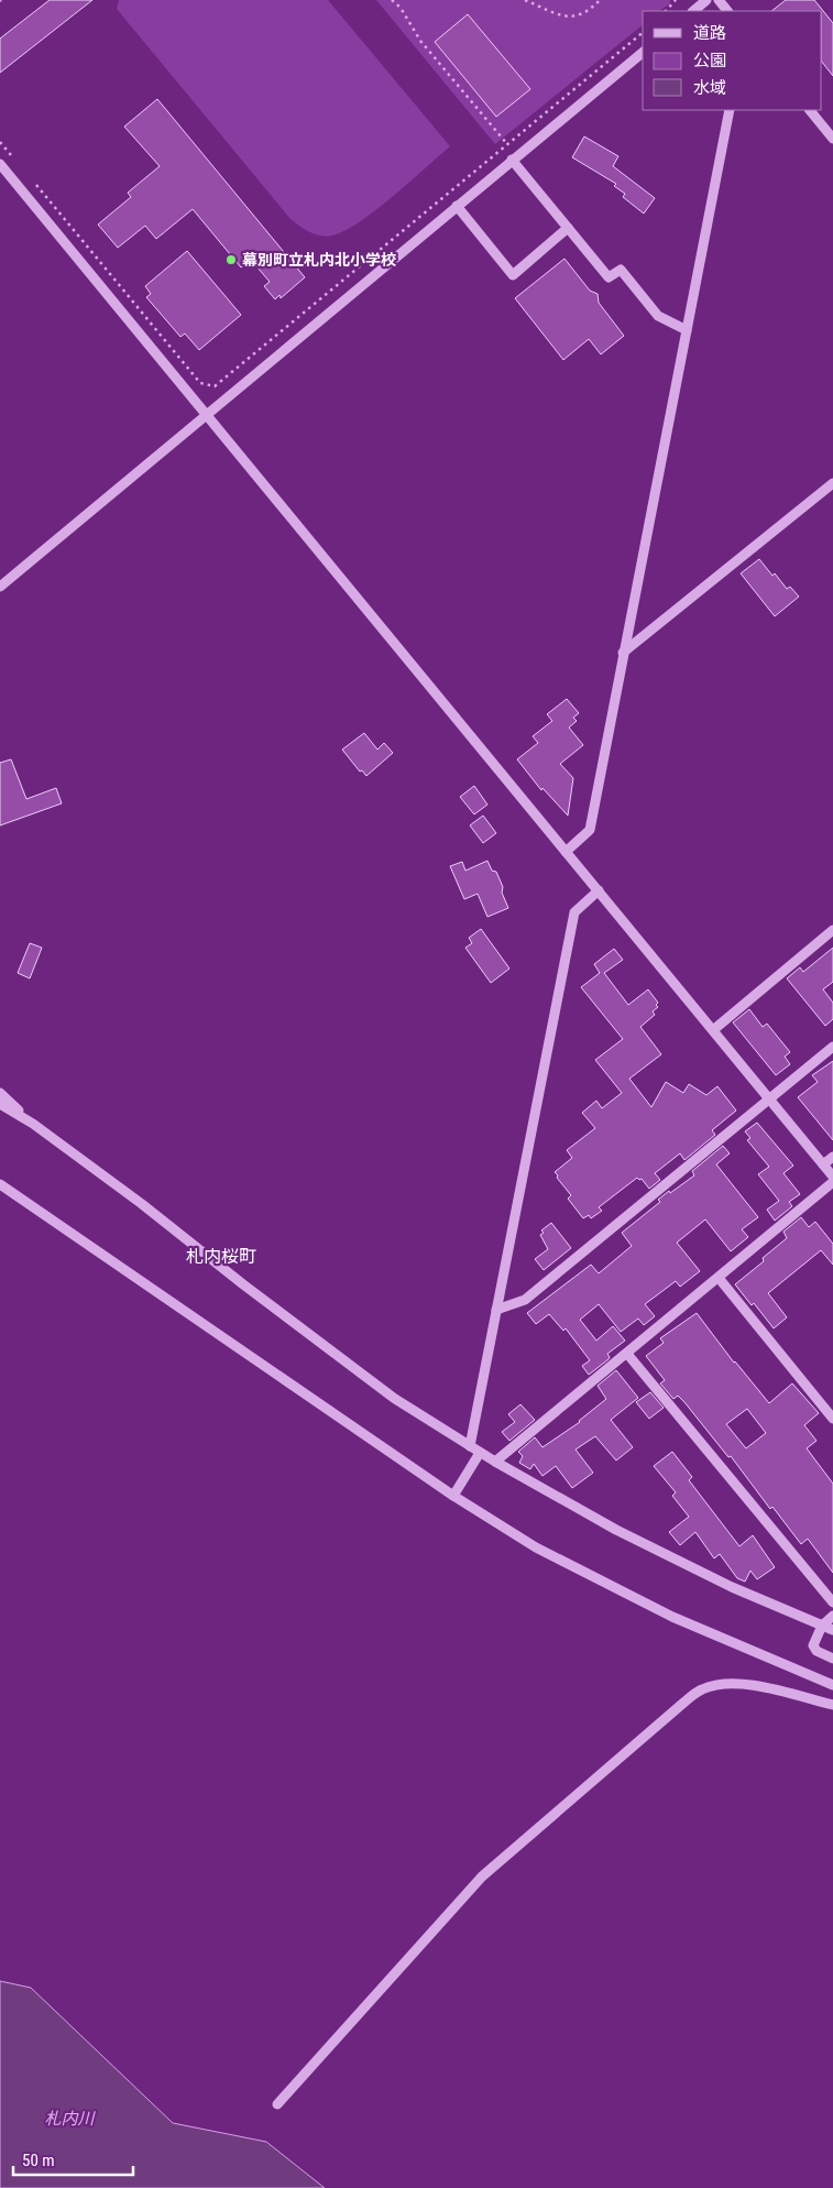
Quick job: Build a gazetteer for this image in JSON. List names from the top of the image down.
{
  "districts": ["札内桜町"],
  "water": ["札内川"],
  "places": ["幕別町立札内北小学校"],
  "legend": ["道路", "公園", "水域"],
  "scale_bar": "50 m"
}
